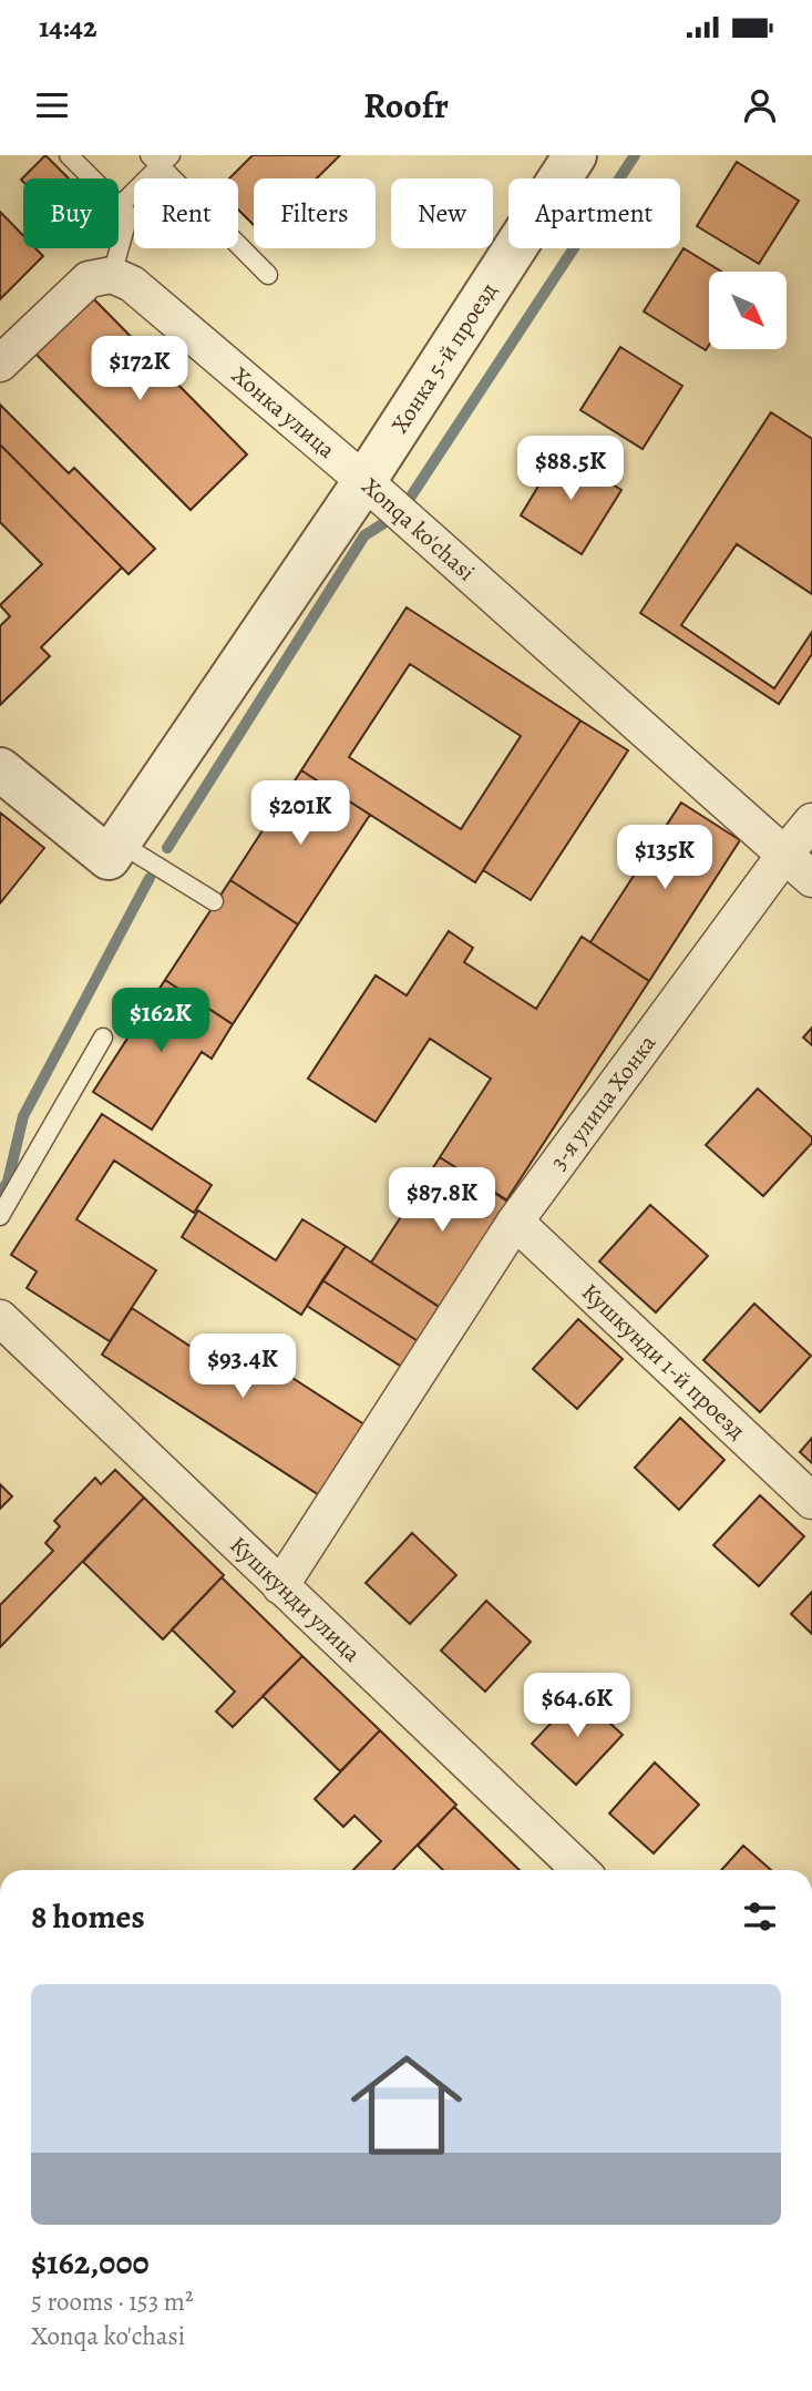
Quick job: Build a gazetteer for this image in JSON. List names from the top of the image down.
{
  "streets": {
    "street": [
      "Хонка 5-й проезд",
      "Хонка улица",
      "Xonqa ko'chasi",
      "3-я улица Хонка",
      "Кушкунди 1-й проезд",
      "Кушкунди улица"
    ]
  },
  "crossings": [
    ["Хонка 5-й проезд", "Хонка улица"],
    ["Хонка 5-й проезд", "Xonqa ko'chasi"],
    ["Хонка улица", "Xonqa ko'chasi"],
    ["Xonqa ko'chasi", "3-я улица Хонка"],
    ["3-я улица Хонка", "Кушкунди 1-й проезд"],
    ["3-я улица Хонка", "Кушкунди улица"]
  ],
  "north": "bottom right",
  "page": {
    "status": "14:42",
    "header": "Roofr",
    "chip": [
      "Buy",
      "Rent",
      "Filters",
      "New",
      "Apartment"
    ],
    "price": [
      "$172K",
      "$88.5K",
      "$201K",
      "$135K",
      "$162K",
      "$87.8K",
      "$93.4K",
      "$64.6K"
    ],
    "heading": "8 homes",
    "list": [
      {
        "name": "$162,000",
        "note": "5 rooms · 153 m² · Xonqa ko'chasi"
      }
    ]
  }
}
